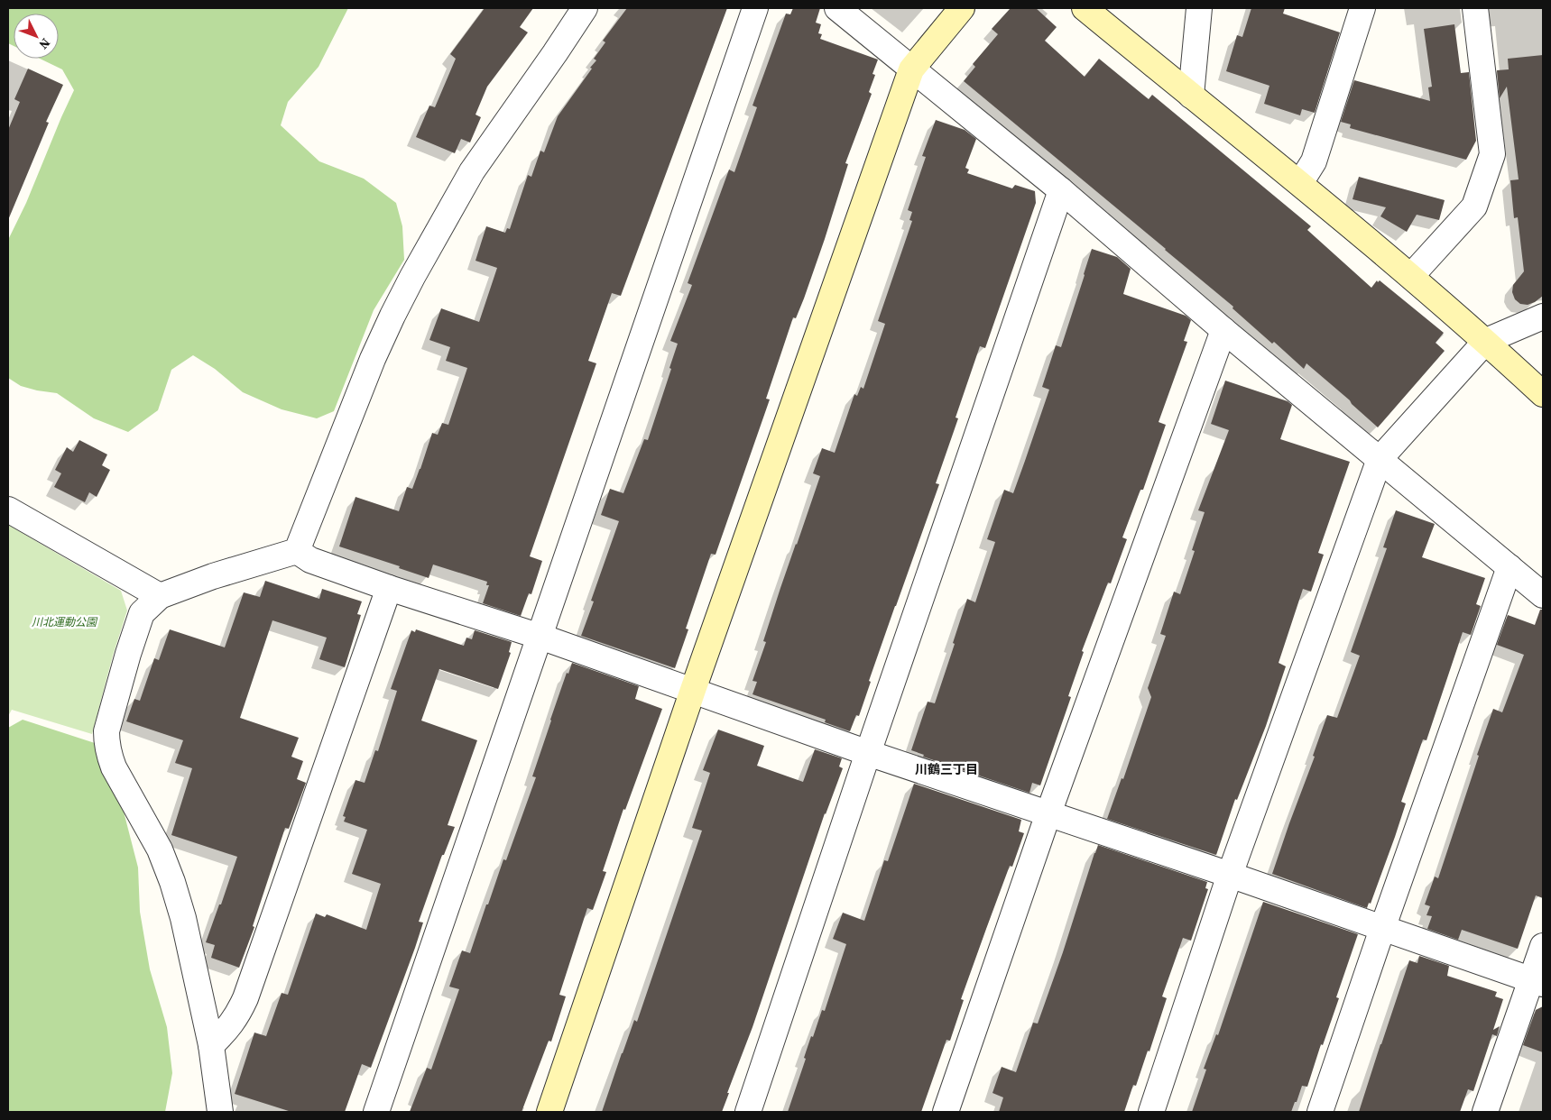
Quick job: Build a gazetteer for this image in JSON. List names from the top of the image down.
{
  "districts": ["川鶴三丁目"],
  "parks": ["川北運動公園"],
  "north": "bottom right"
}
